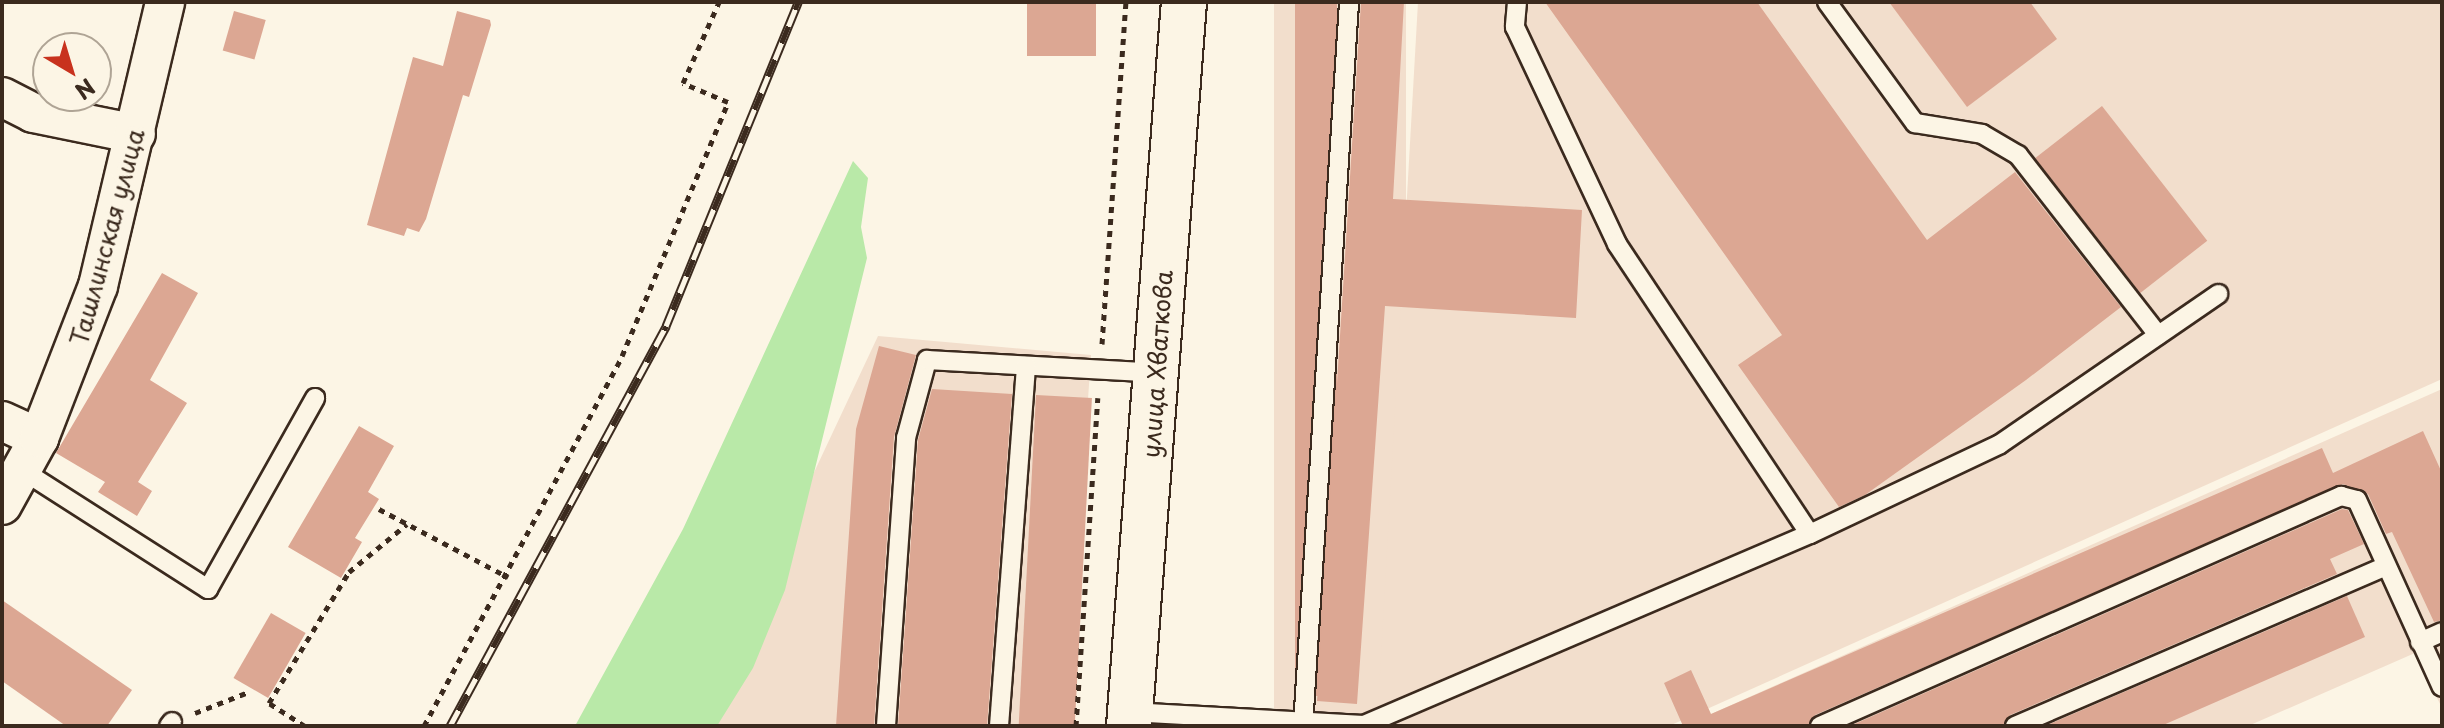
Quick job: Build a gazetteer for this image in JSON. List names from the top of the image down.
{
  "streets": {
    "main road": ["улица Хваткова"],
    "street": ["Ташлинская улица"]
  },
  "north": "bottom right"
}
